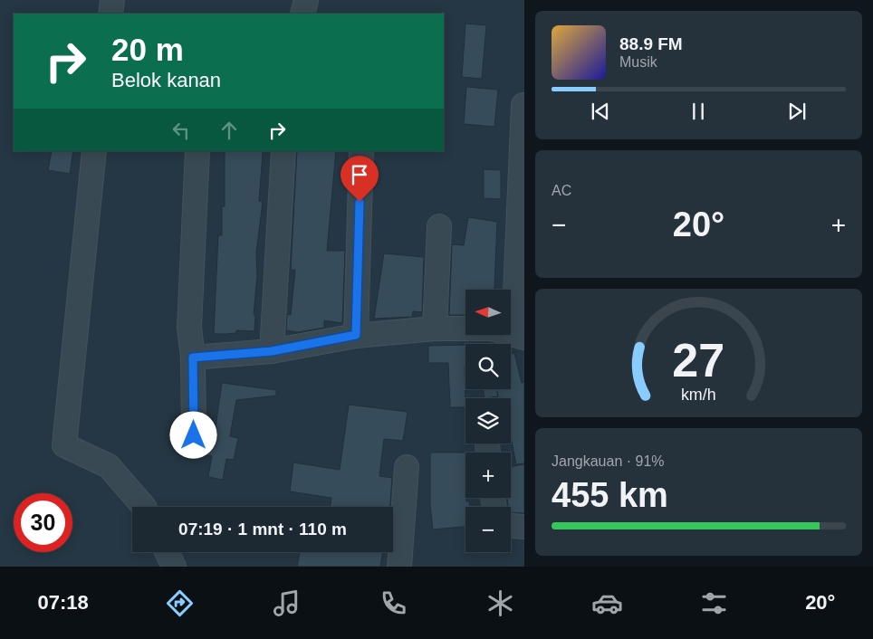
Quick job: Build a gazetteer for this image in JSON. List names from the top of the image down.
{
  "north": "left",
  "page": {
    "turn": ["20 m", "Belok kanan"],
    "song": ["88.9 FM", "Musik"],
    "tile": [
      "AC",
      ["Jangkauan · 91%", "455 km"]
    ],
    "heat": ["−", "20°", "+"],
    "map_buttons": ["+", "−"],
    "limit": "30",
    "trip": "07:19 · 1 mnt · 110 m",
    "tabs": ["07:18", "20°"],
    "gauge": ["27", "km/h"]
  }
}
